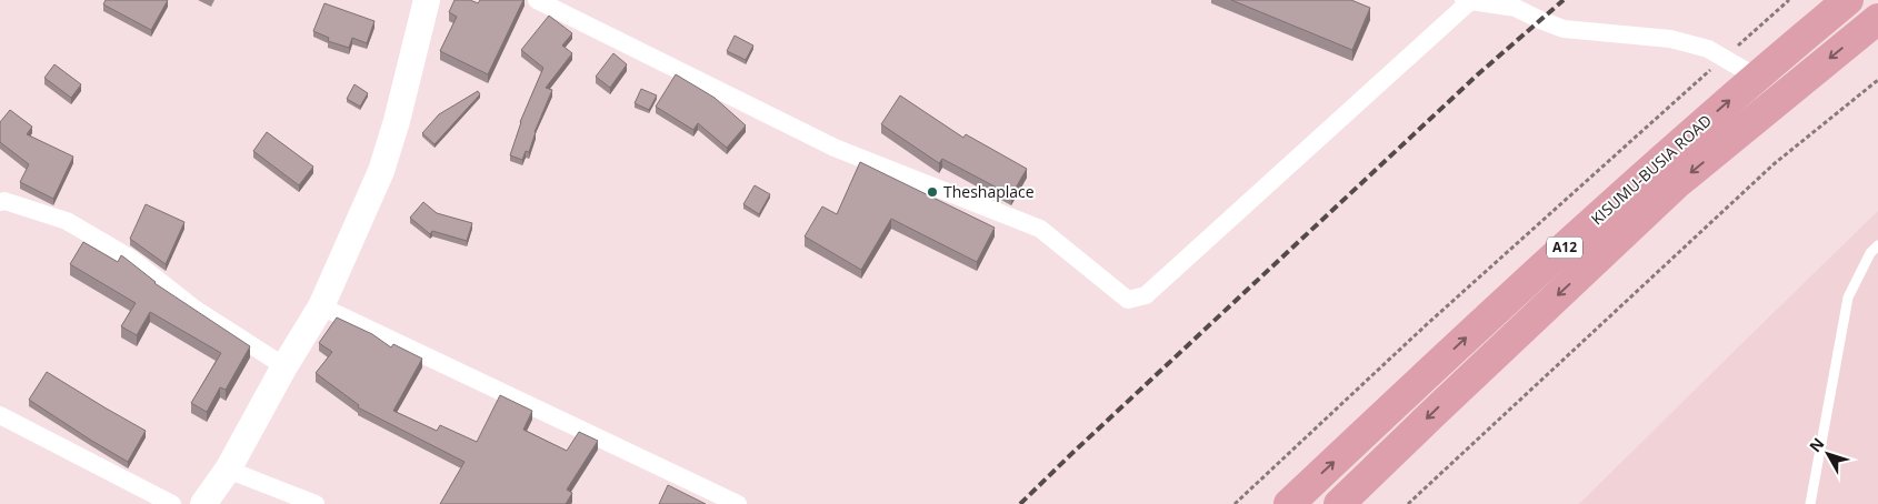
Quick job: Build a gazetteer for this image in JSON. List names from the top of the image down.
{
  "streets": {
    "highway": ["KISUMU-BUSIA ROAD", "A12"]
  },
  "places": ["Theshaplace"],
  "north": "top left"
}
